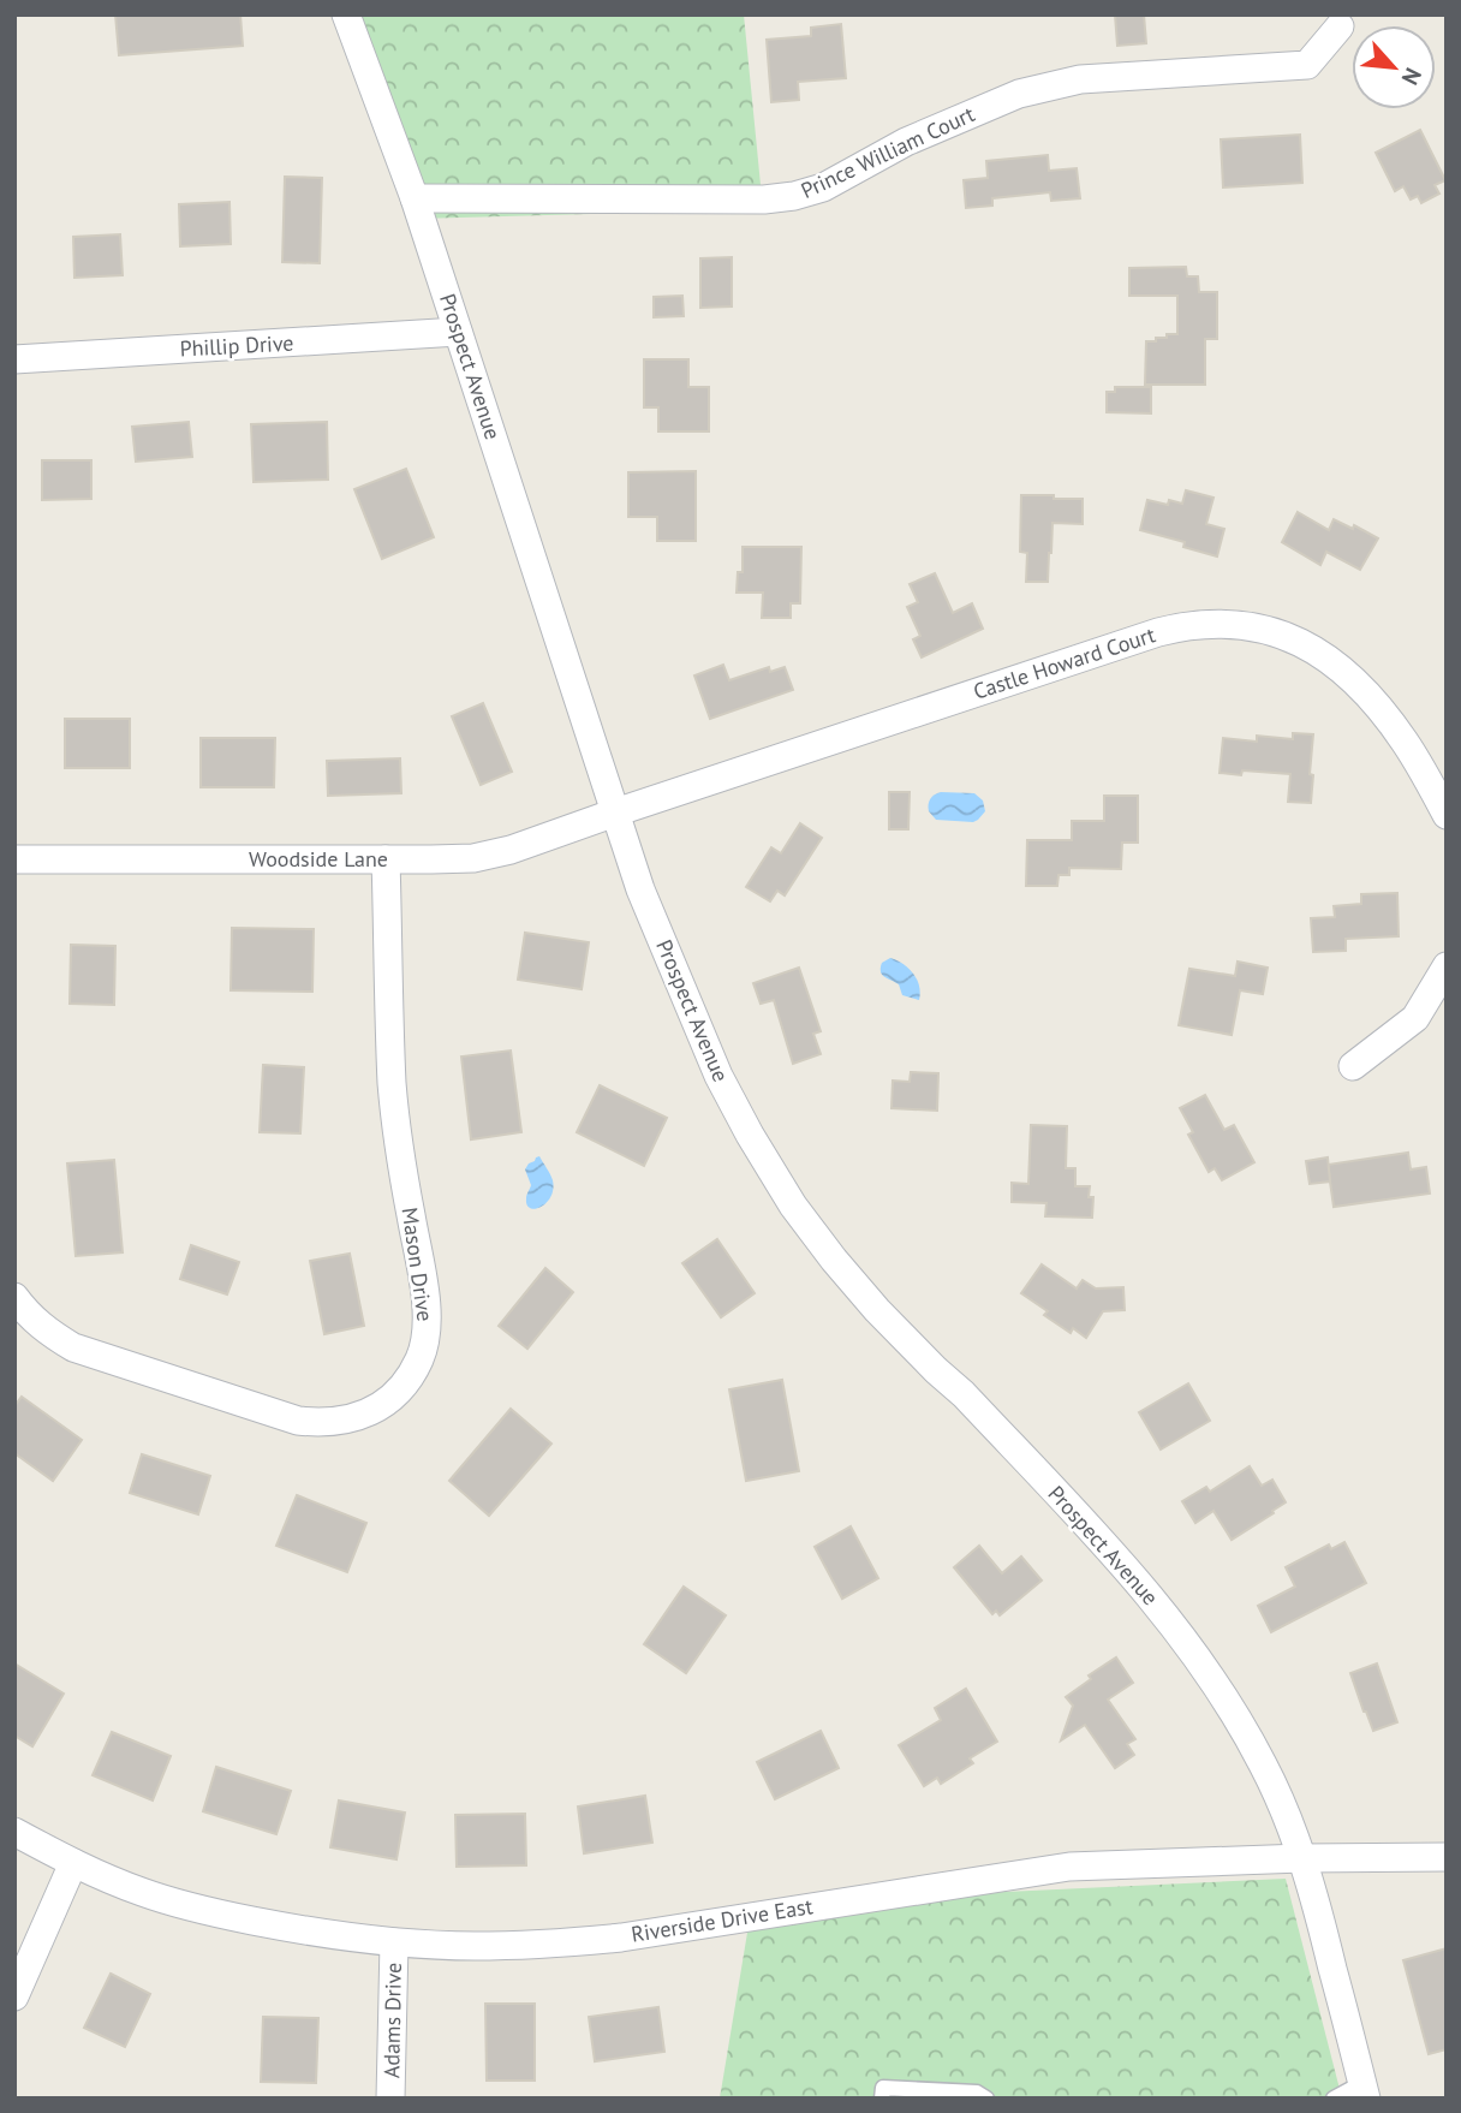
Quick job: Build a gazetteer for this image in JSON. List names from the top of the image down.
{
  "streets": {
    "street": [
      "Prince William Court",
      "Phillip Drive",
      "Prospect Avenue",
      "Castle Howard Court",
      "Woodside Lane",
      "Mason Drive",
      "Riverside Drive East",
      "Adams Drive"
    ]
  },
  "crossings": [
    ["Prince William Court", "Prospect Avenue"],
    ["Phillip Drive", "Prospect Avenue"],
    ["Prospect Avenue", "Castle Howard Court"],
    ["Prospect Avenue", "Woodside Lane"],
    ["Prospect Avenue", "Riverside Drive East"],
    ["Castle Howard Court", "Woodside Lane"],
    ["Woodside Lane", "Mason Drive"],
    ["Riverside Drive East", "Adams Drive"]
  ],
  "north": "bottom right"
}
